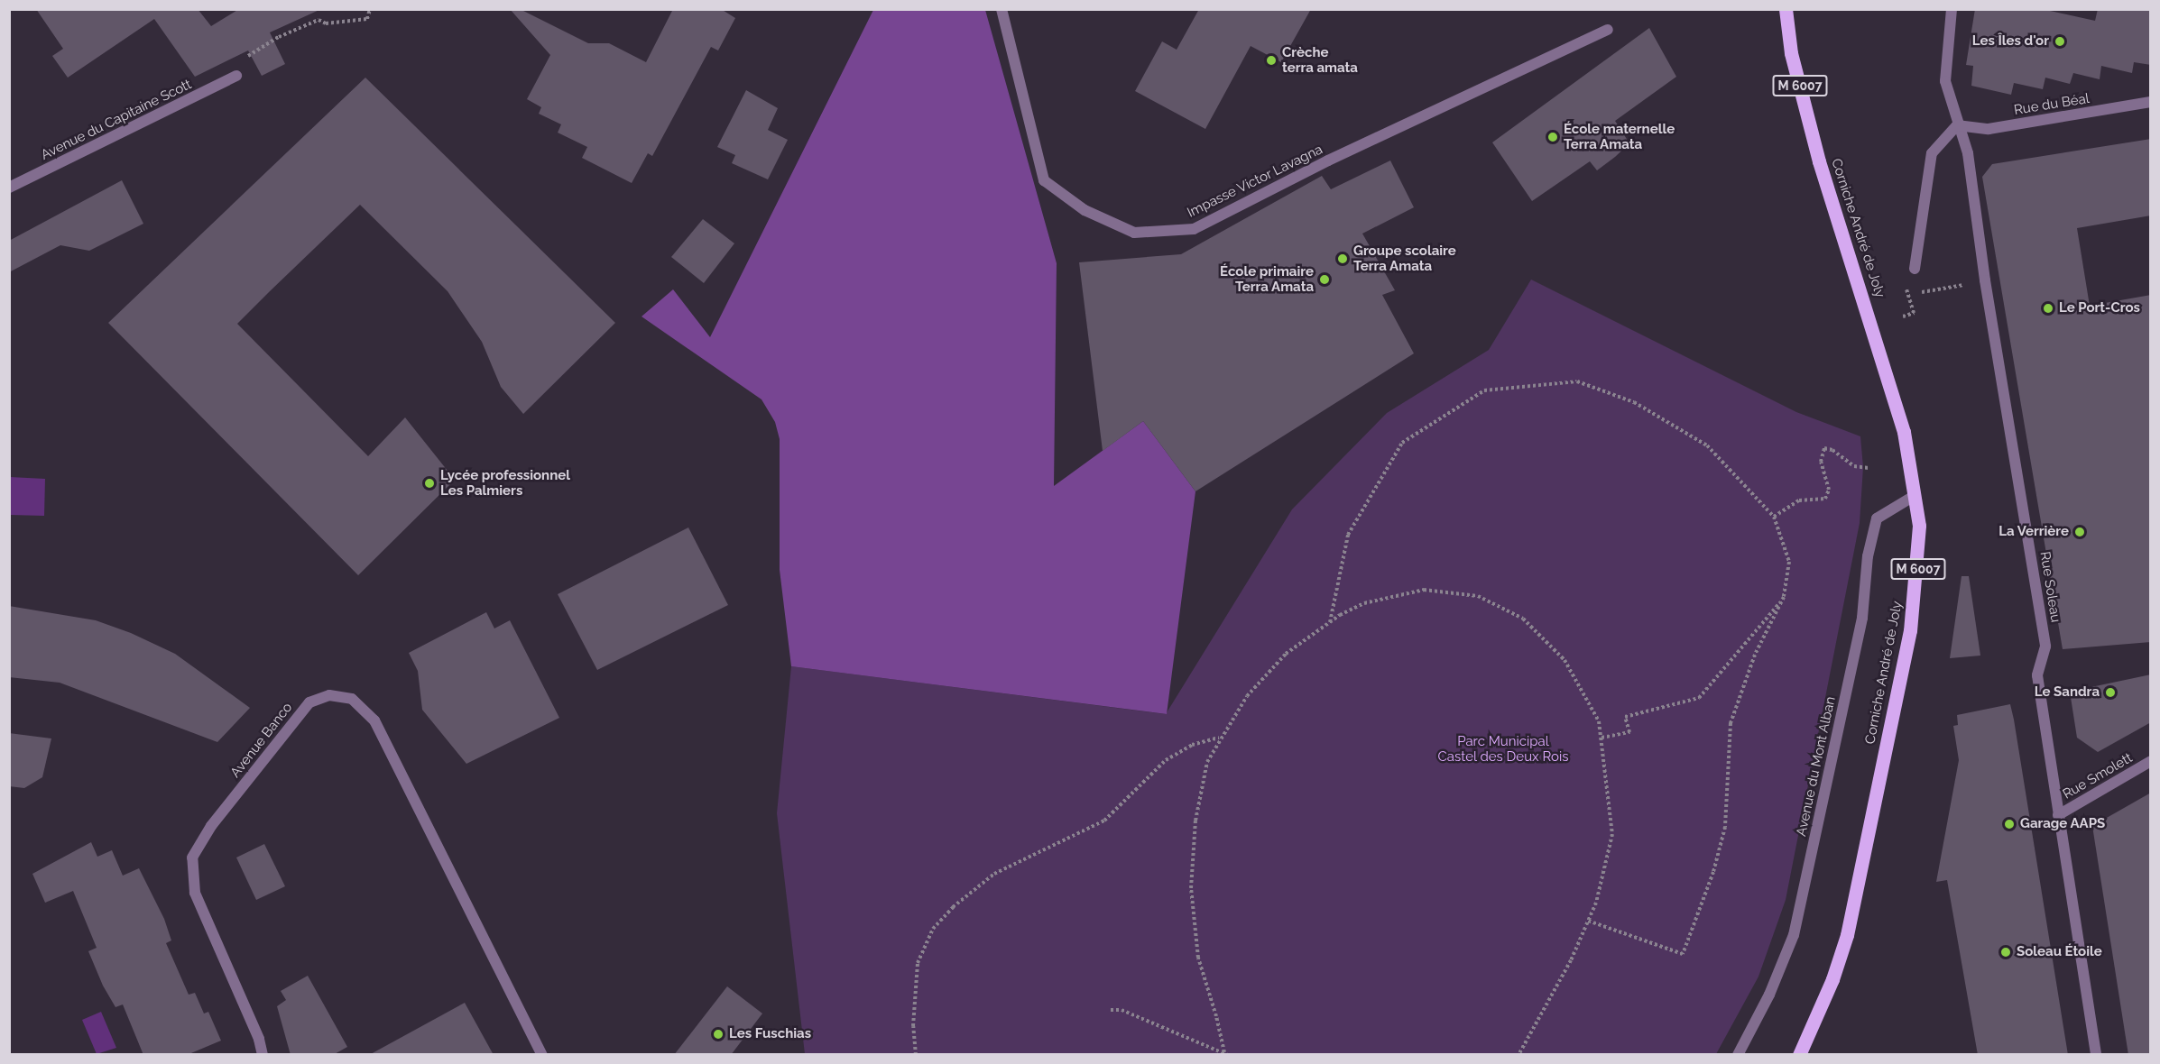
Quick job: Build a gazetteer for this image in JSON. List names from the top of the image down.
{
  "streets": {
    "main road": ["M 6007", "Corniche André de Joly"],
    "street": [
      "Rue du Béal",
      "Avenue du Capitaine Scott",
      "Impasse Victor Lavagna",
      "Rue Soleau",
      "Avenue Banco",
      "Avenue du Mont Alban",
      "Rue Smolett"
    ]
  },
  "crossings": [
    ["Rue du Béal", "Rue Soleau"],
    ["Corniche André de Joly", "Avenue du Mont Alban"],
    ["Rue Soleau", "Rue Smolett"]
  ],
  "parks": ["Parc Municipal Castel des Deux Rois"],
  "places": [
    "Les Îles d'or",
    "Crèche terra amata",
    "École maternelle Terra Amata",
    "Groupe scolaire Terra Amata",
    "École primaire Terra Amata",
    "Le Port-Cros",
    "Lycée professionnel Les Palmiers",
    "La Verrière",
    "Le Sandra",
    "Garage AAPS",
    "Soleau Étoile",
    "Les Fuschias"
  ]
}
